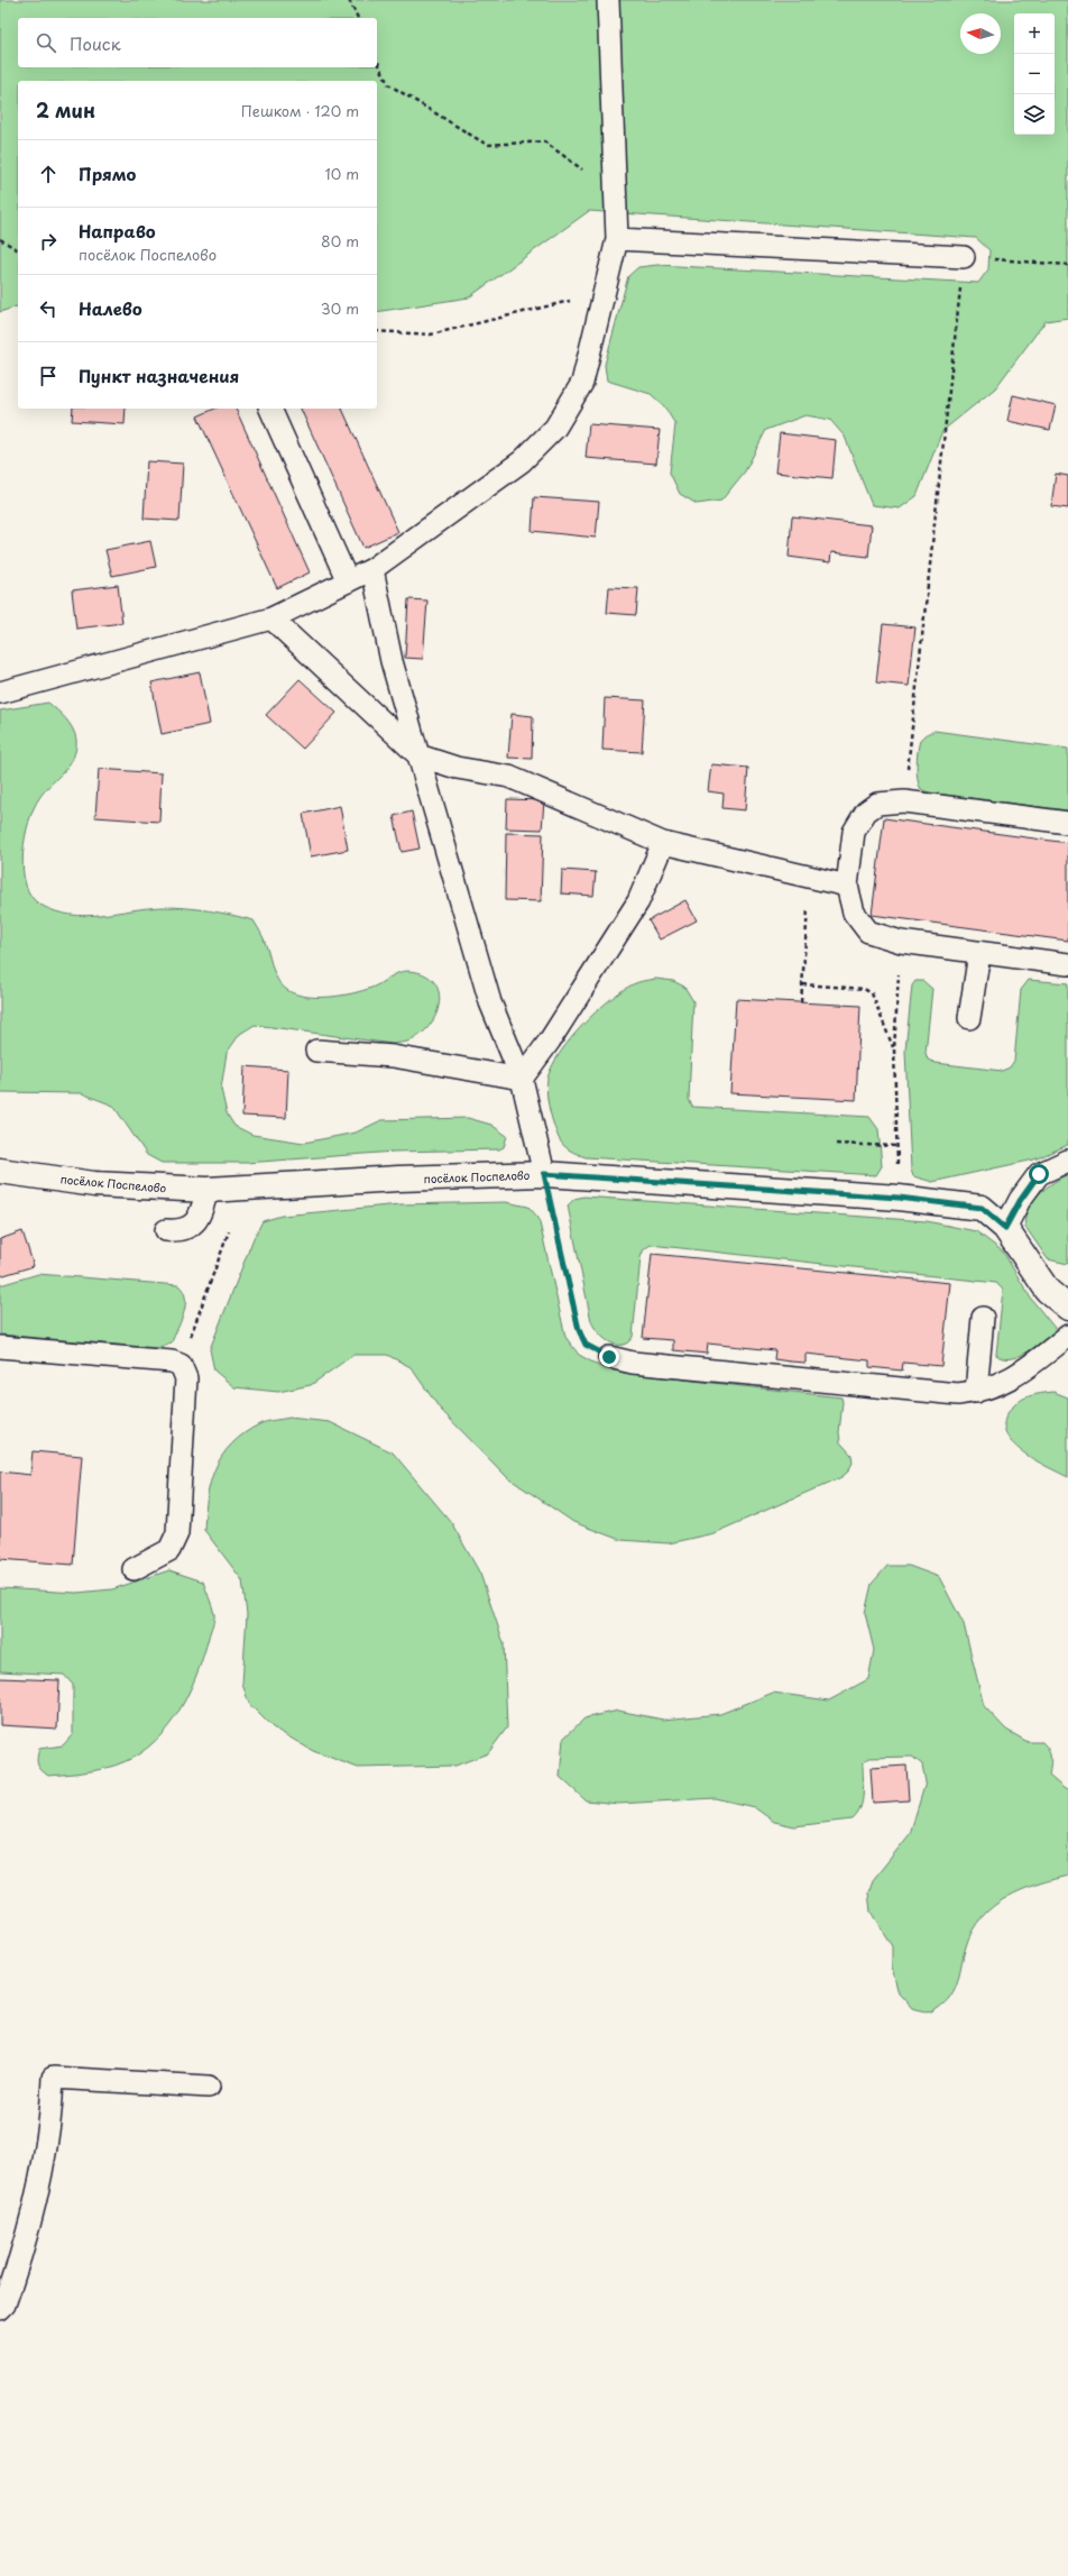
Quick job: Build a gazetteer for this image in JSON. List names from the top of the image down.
{
  "streets": {
    "street": ["посёлок Поспелово"]
  },
  "north": "left",
  "page": {
    "map_buttons": ["+", "−"],
    "search": "Поиск",
    "heading": ["2 мин", "Пешком · 120 m"],
    "list": [
      ["Прямо", "10 m"],
      ["Направо", "посёлок Поспелово", "80 m"],
      ["Налево", "30 m"],
      "Пункт назначения"
    ]
  }
}
